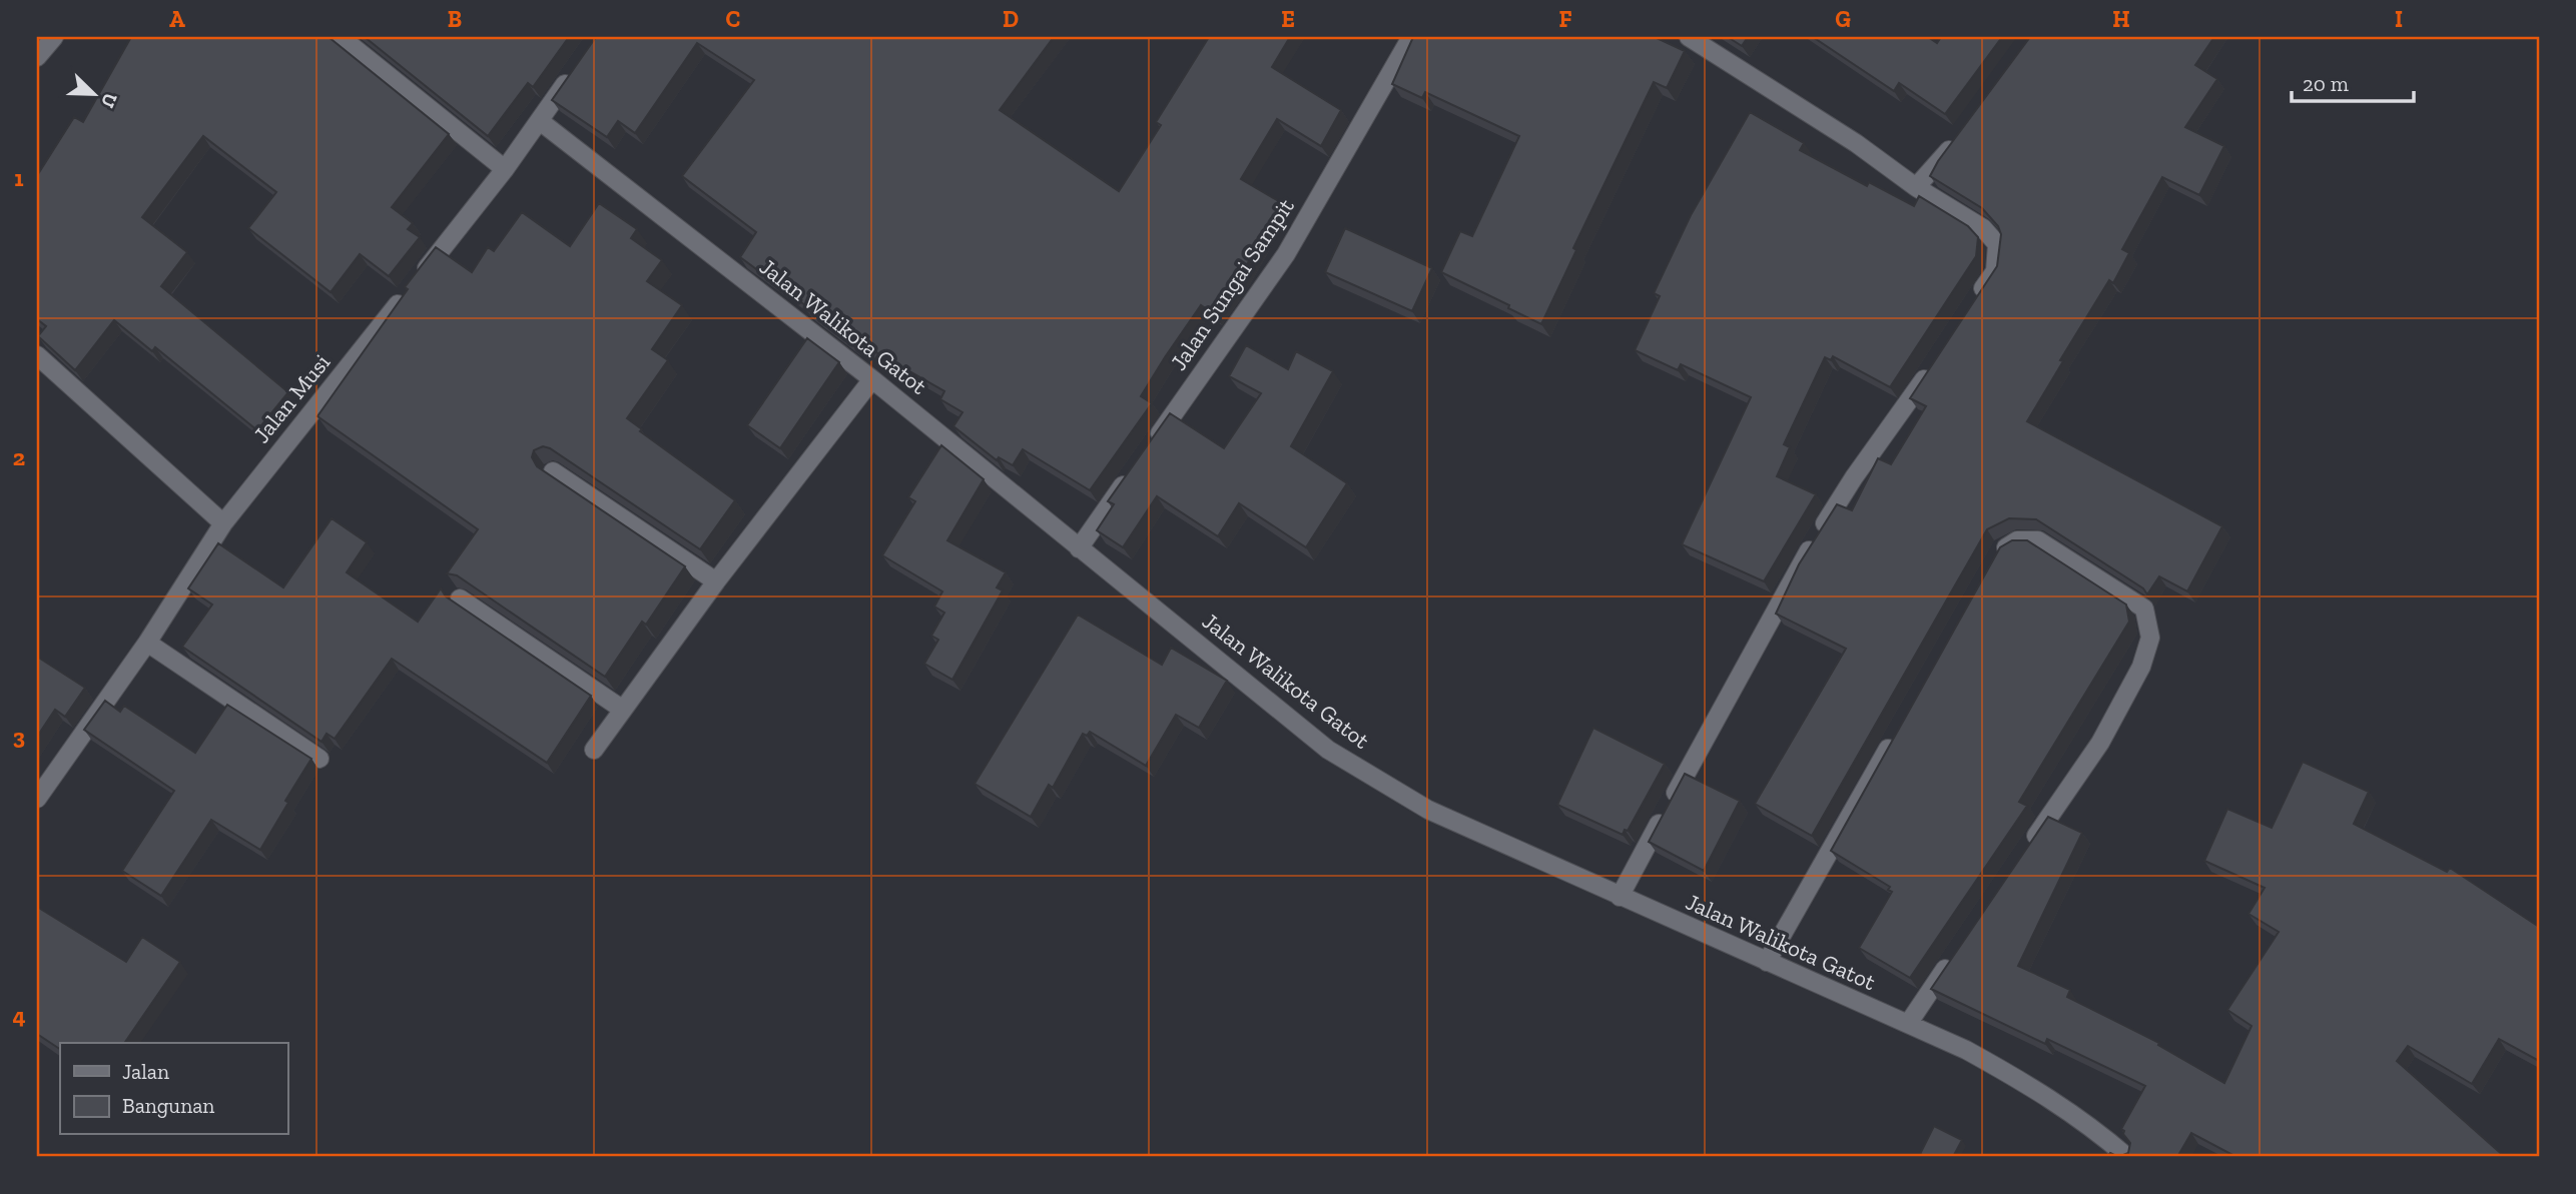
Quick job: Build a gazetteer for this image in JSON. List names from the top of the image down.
{
  "streets": {
    "street": ["Jalan Sungai Sampit", "Jalan Walikota Gatot", "Jalan Musi"]
  },
  "crossings": [
    ["Jalan Walikota Gatot", "Jalan Musi"]
  ],
  "legend": ["Jalan", "Bangunan"],
  "scale_bar": "20 m",
  "north": "bottom right",
  "grid": {
    "columns": [
      "A",
      "B",
      "C",
      "D",
      "E",
      "F",
      "G",
      "H",
      "I"
    ],
    "rows": [
      "1",
      "2",
      "3",
      "4"
    ]
  }
}
